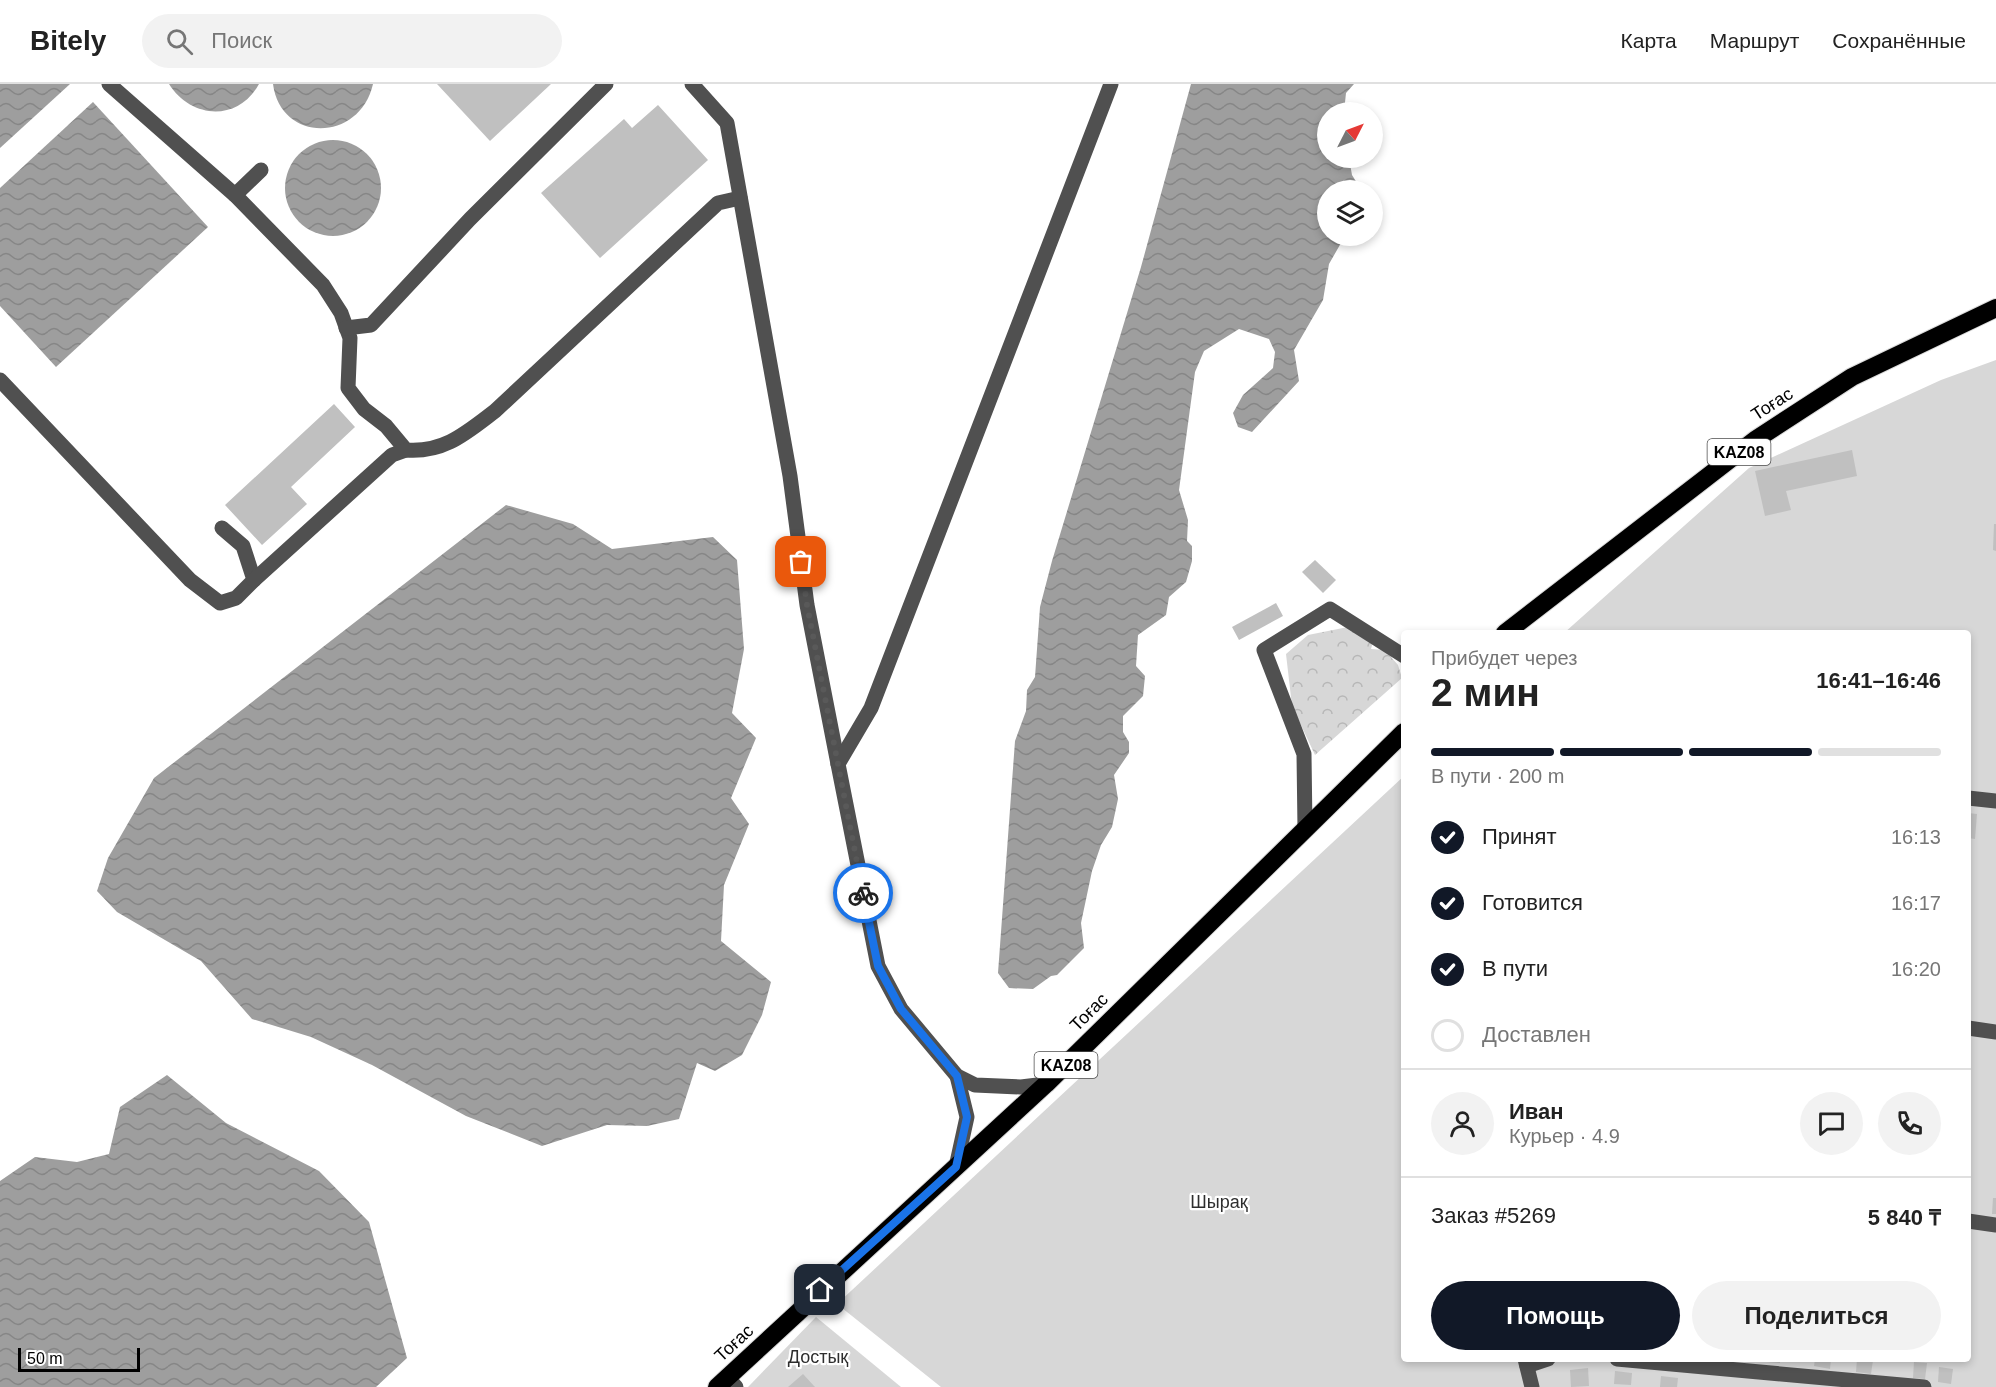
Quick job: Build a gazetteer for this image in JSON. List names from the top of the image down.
{
  "streets": {
    "highway": ["Тоғас", "KAZ08"]
  },
  "parks": ["Шырақ", "Достық"],
  "scale_bar": "50 m",
  "north": "top right",
  "page": {
    "header": "Bitely",
    "search": "Поиск",
    "nav": ["Карта", "Маршрут", "Сохранённые"],
    "heading": ["2 мин", "Прибудет через", "16:41–16:46"],
    "panel": [
      "Иван",
      "Курьер · 4.9",
      "Заказ #5269",
      "5 840 ₸"
    ],
    "bar": "В пути · 200 m",
    "list": [
      ["Принят", "16:13"],
      ["Готовится", "16:17"],
      ["В пути", "16:20"],
      "Доставлен"
    ],
    "buttons": ["Помощь", "Поделиться"],
    "scale": "50 m"
  }
}
